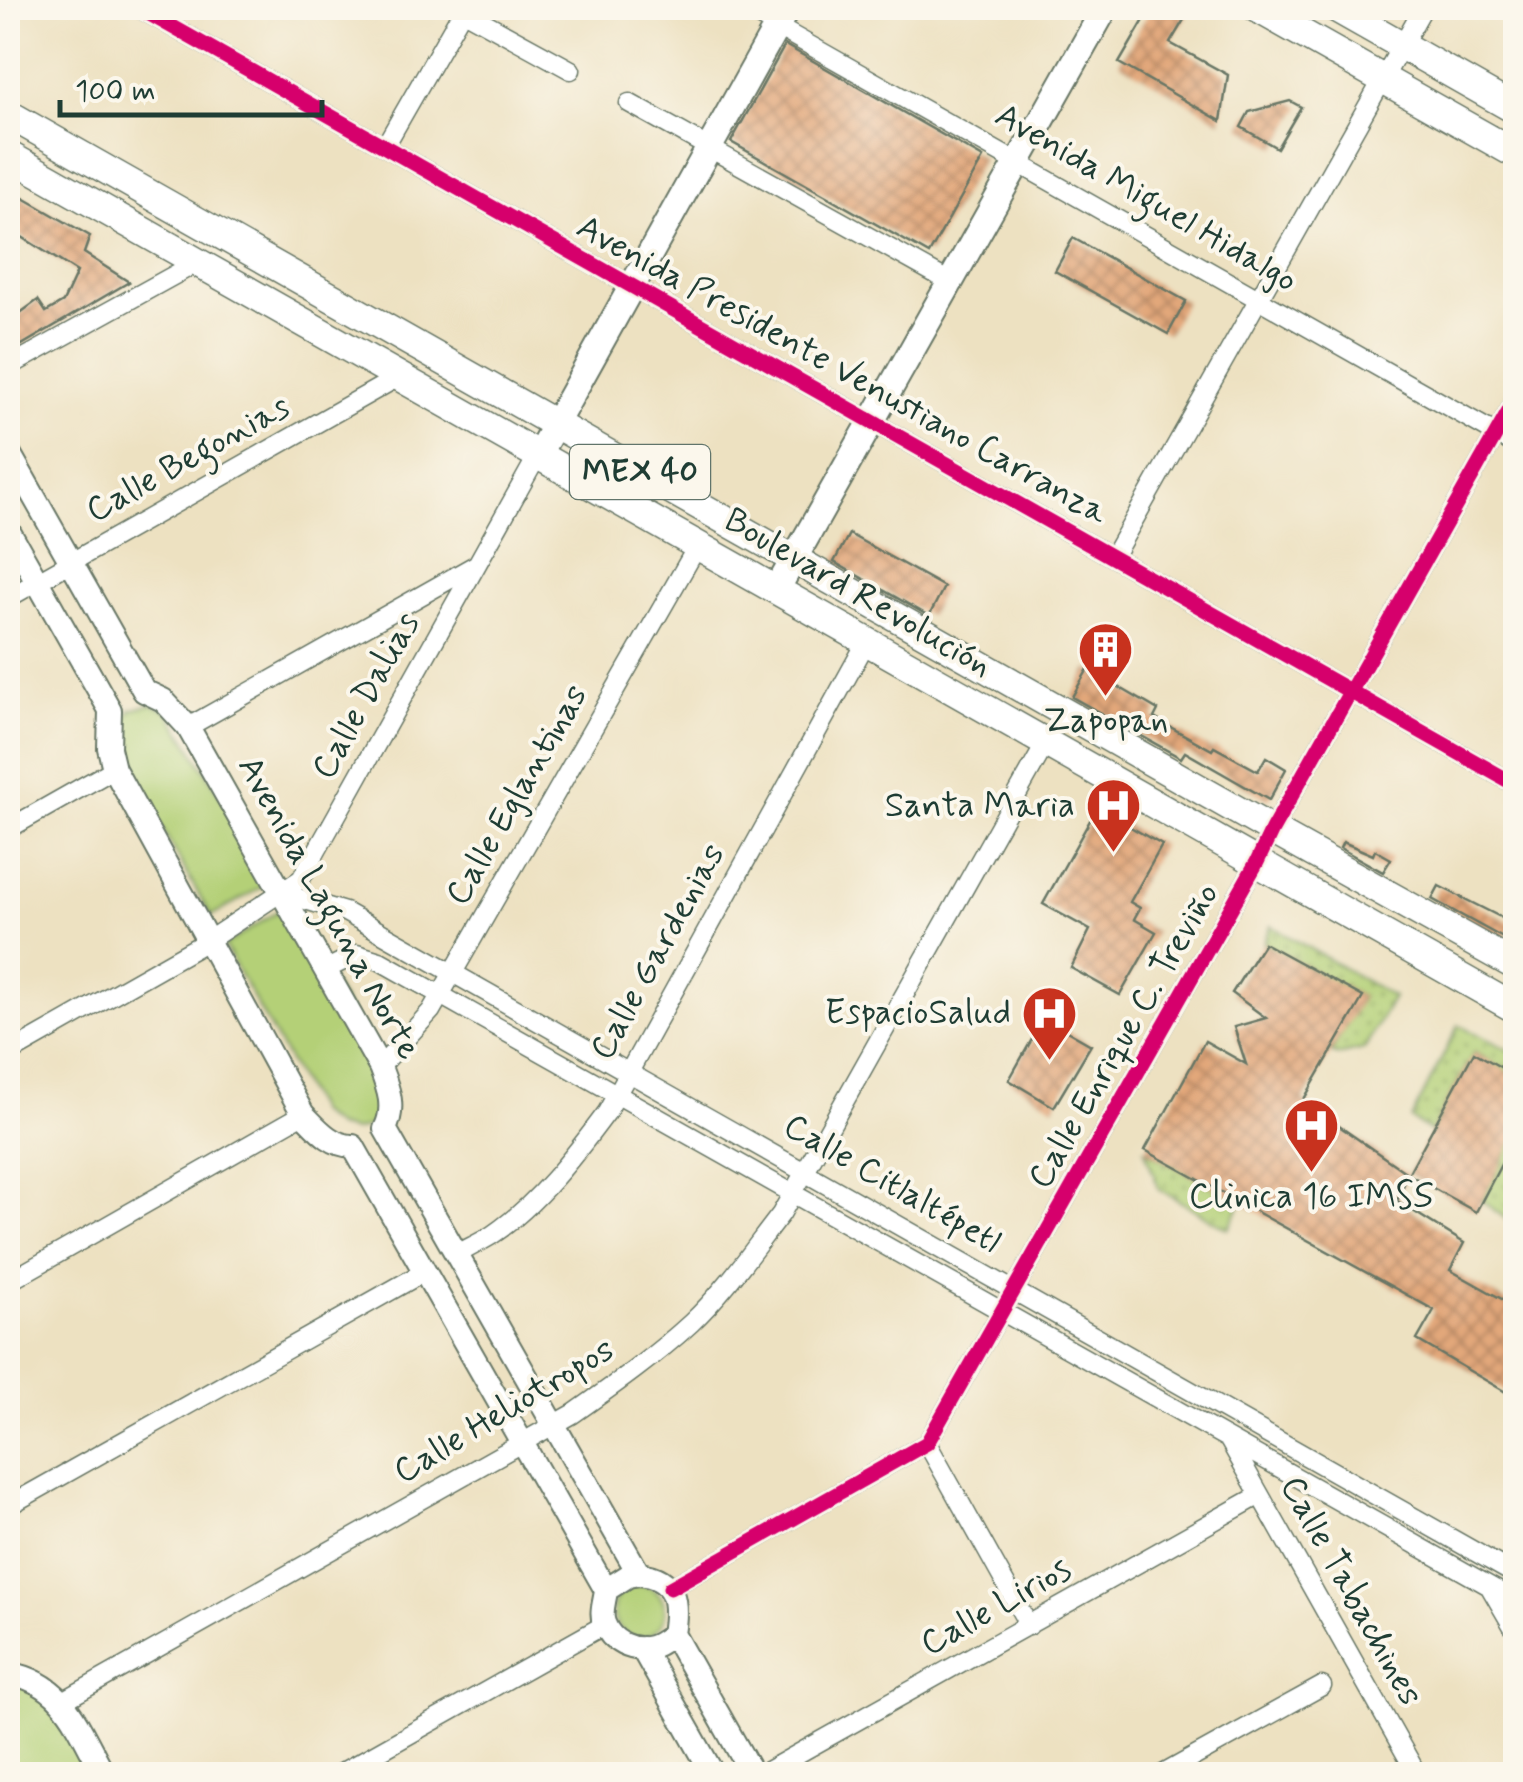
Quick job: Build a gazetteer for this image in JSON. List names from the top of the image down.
{
  "streets": {
    "main road": ["MEX 40", "Boulevard Revolución"],
    "street": [
      "Avenida Miguel Hidalgo",
      "Avenida Presidente Venustiano Carranza",
      "Calle Begonias",
      "Calle Dalias",
      "Calle Eglantinas",
      "Avenida Laguna Norte",
      "Calle Gardenias",
      "Calle Enrique C. Treviño",
      "Calle Citlaltépetl",
      "Calle Heliotropos",
      "Calle Tabachines",
      "Calle Lirios"
    ]
  },
  "crossings": [
    ["Avenida Miguel Hidalgo", "Calle Enrique C. Treviño"],
    ["Avenida Presidente Venustiano Carranza", "Calle Enrique C. Treviño"],
    ["Calle Begonias", "Boulevard Revolución"],
    ["Calle Begonias", "Avenida Laguna Norte"],
    ["MEX 40", "Calle Enrique C. Treviño"],
    ["Boulevard Revolución", "Calle Dalias"],
    ["Boulevard Revolución", "Calle Eglantinas"],
    ["Boulevard Revolución", "Calle Gardenias"],
    ["Boulevard Revolución", "Calle Enrique C. Treviño"],
    ["Boulevard Revolución", "Calle Heliotropos"],
    ["Calle Dalias", "Avenida Laguna Norte"],
    ["Calle Dalias", "Calle Citlaltépetl"],
    ["Calle Eglantinas", "Avenida Laguna Norte"],
    ["Calle Eglantinas", "Calle Citlaltépetl"],
    ["Avenida Laguna Norte", "Calle Citlaltépetl"],
    ["Calle Gardenias", "Calle Citlaltépetl"],
    ["Calle Enrique C. Treviño", "Calle Citlaltépetl"],
    ["Calle Citlaltépetl", "Calle Heliotropos"],
    ["Calle Citlaltépetl", "Calle Tabachines"],
    ["Calle Tabachines", "Calle Lirios"]
  ],
  "places": {
    "building": ["Zapopan"],
    "hospital": ["Santa Maria", "EspacioSalud", "Clinica 16 IMSS"]
  },
  "scale_bar": "100 m"
}
